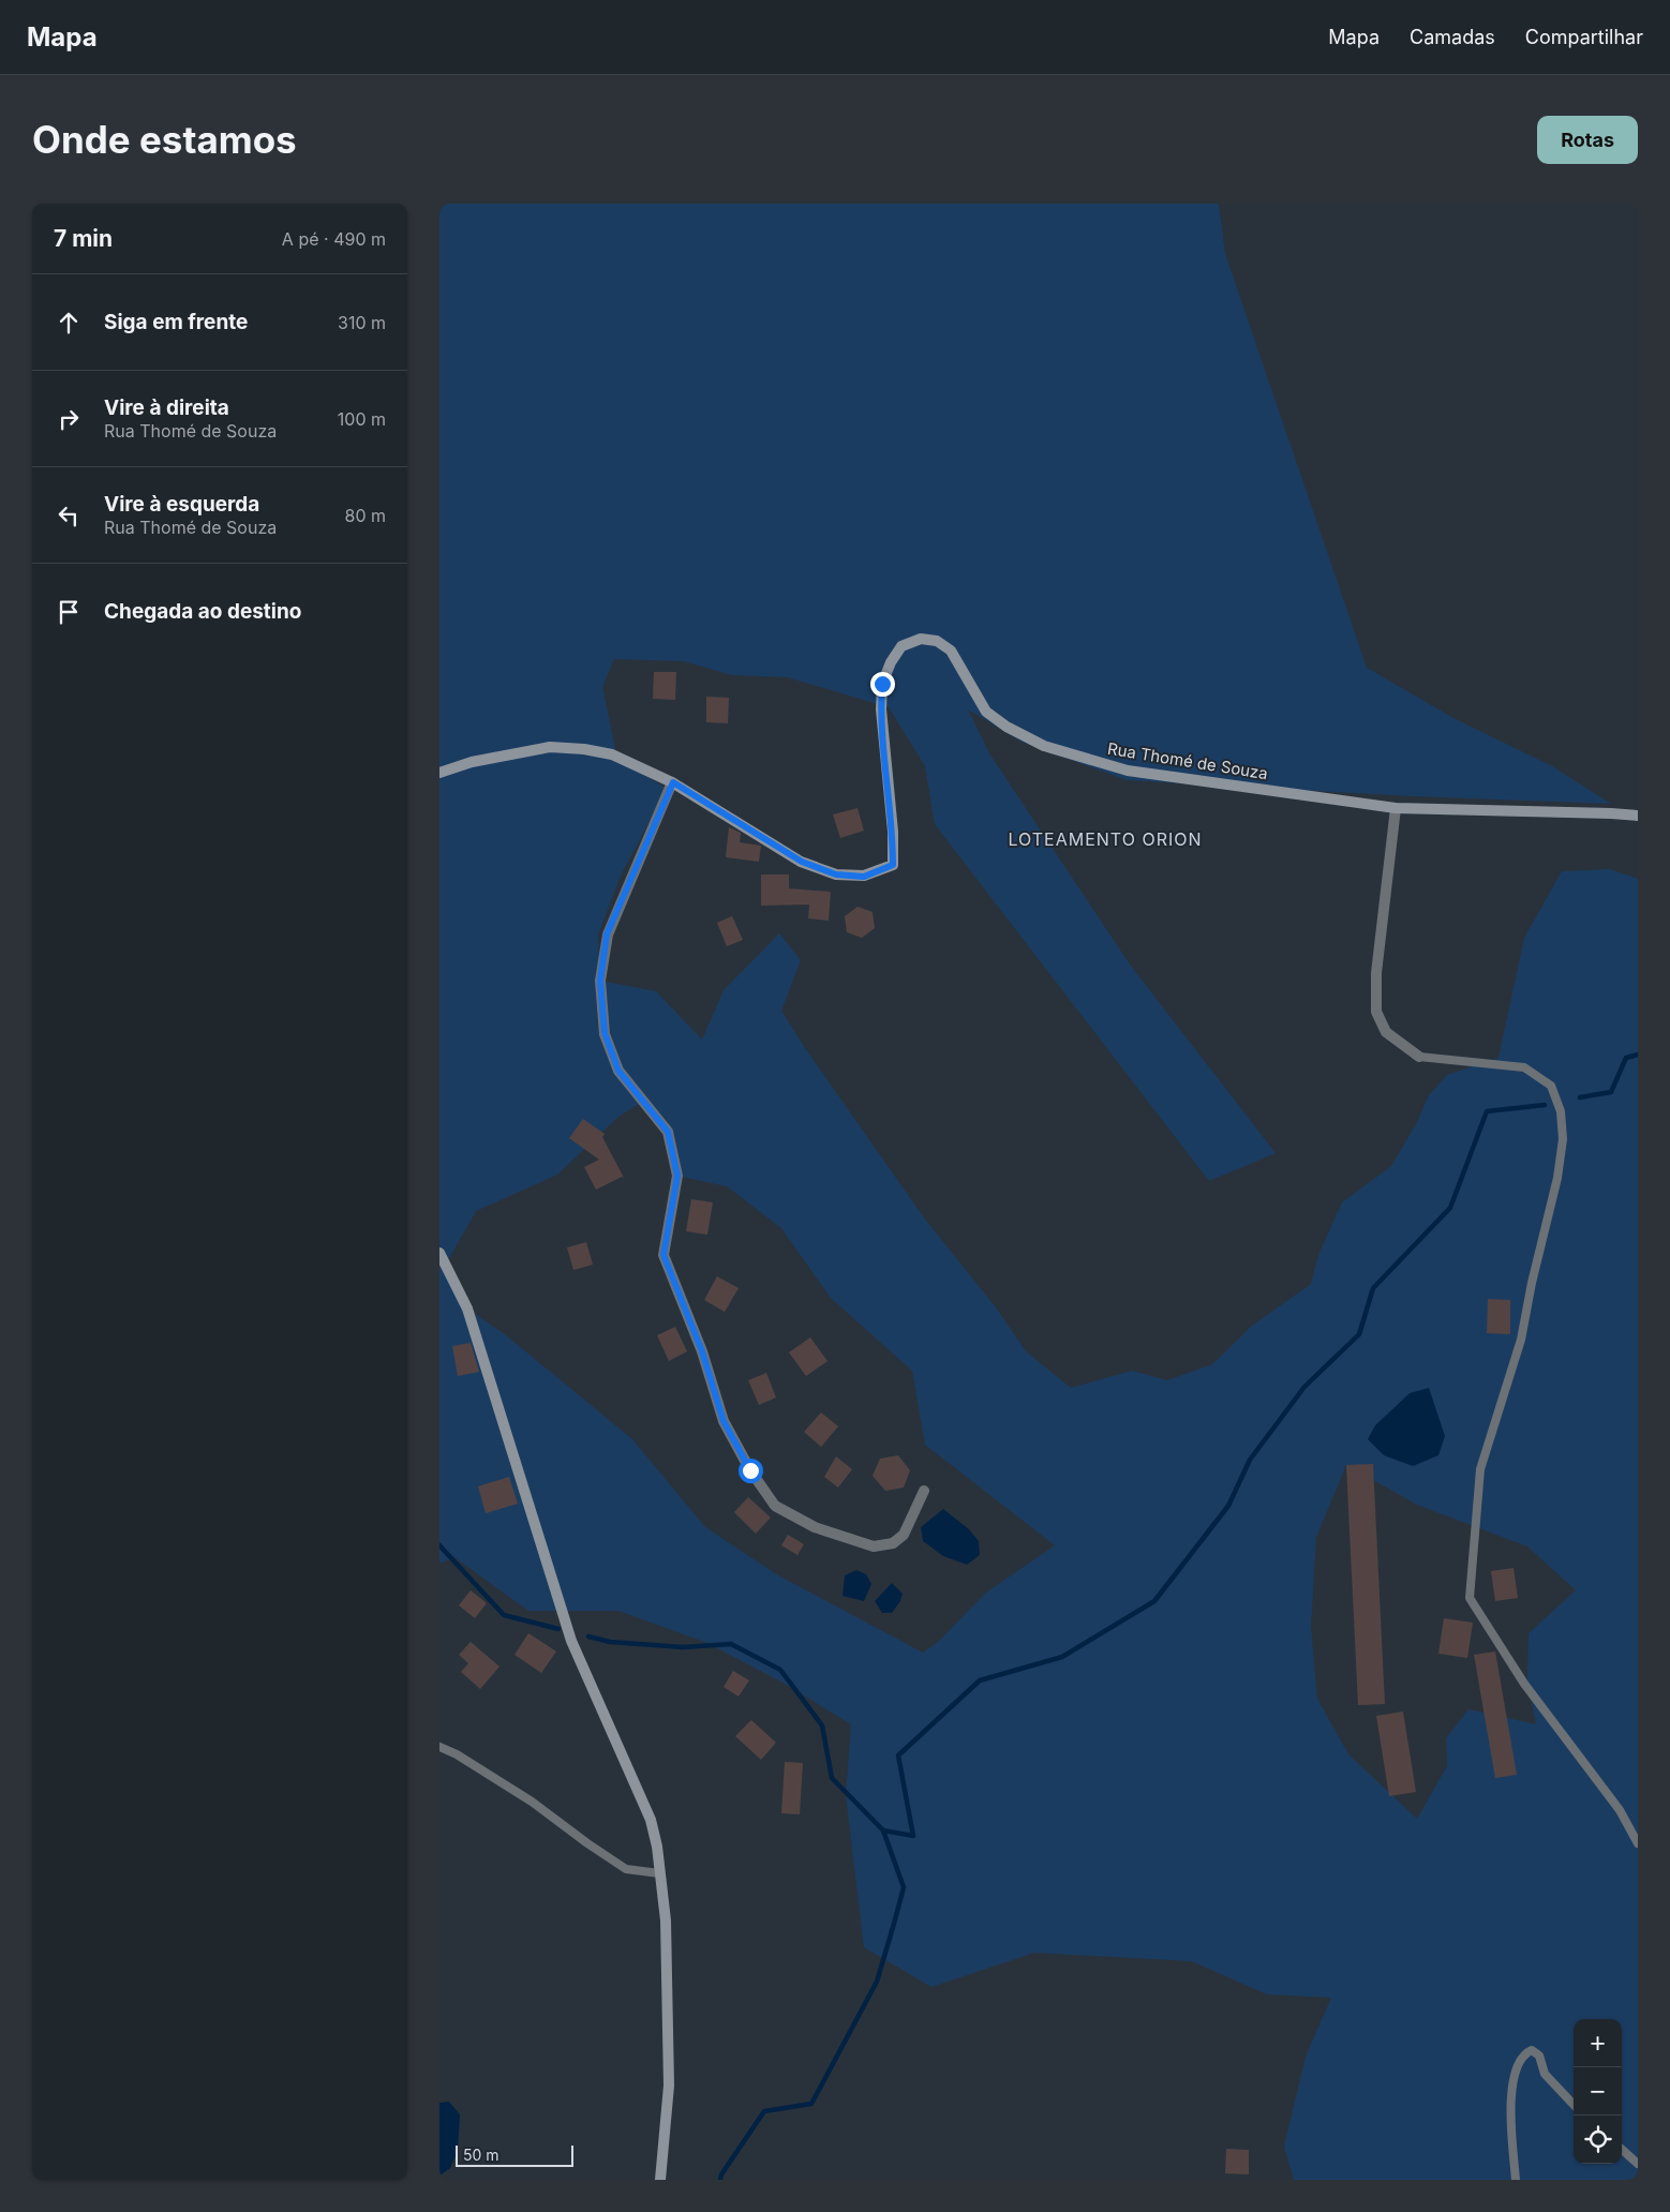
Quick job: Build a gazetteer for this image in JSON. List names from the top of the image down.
{
  "streets": {
    "street": ["Rua Thomé de Souza"]
  },
  "districts": ["LOTEAMENTO ORION"],
  "scale_bar": "50 m",
  "page": {
    "header": "Mapa",
    "nav": ["Mapa", "Camadas", "Compartilhar"],
    "buttons": "Rotas",
    "title": "Onde estamos",
    "heading": ["7 min", "A pé · 490 m"],
    "list": [
      ["Siga em frente", "310 m"],
      ["Vire à direita", "Rua Thomé de Souza", "100 m"],
      ["Vire à esquerda", "Rua Thomé de Souza", "80 m"],
      "Chegada ao destino"
    ],
    "map_buttons": ["+", "−"],
    "scale": "50 m"
  }
}
